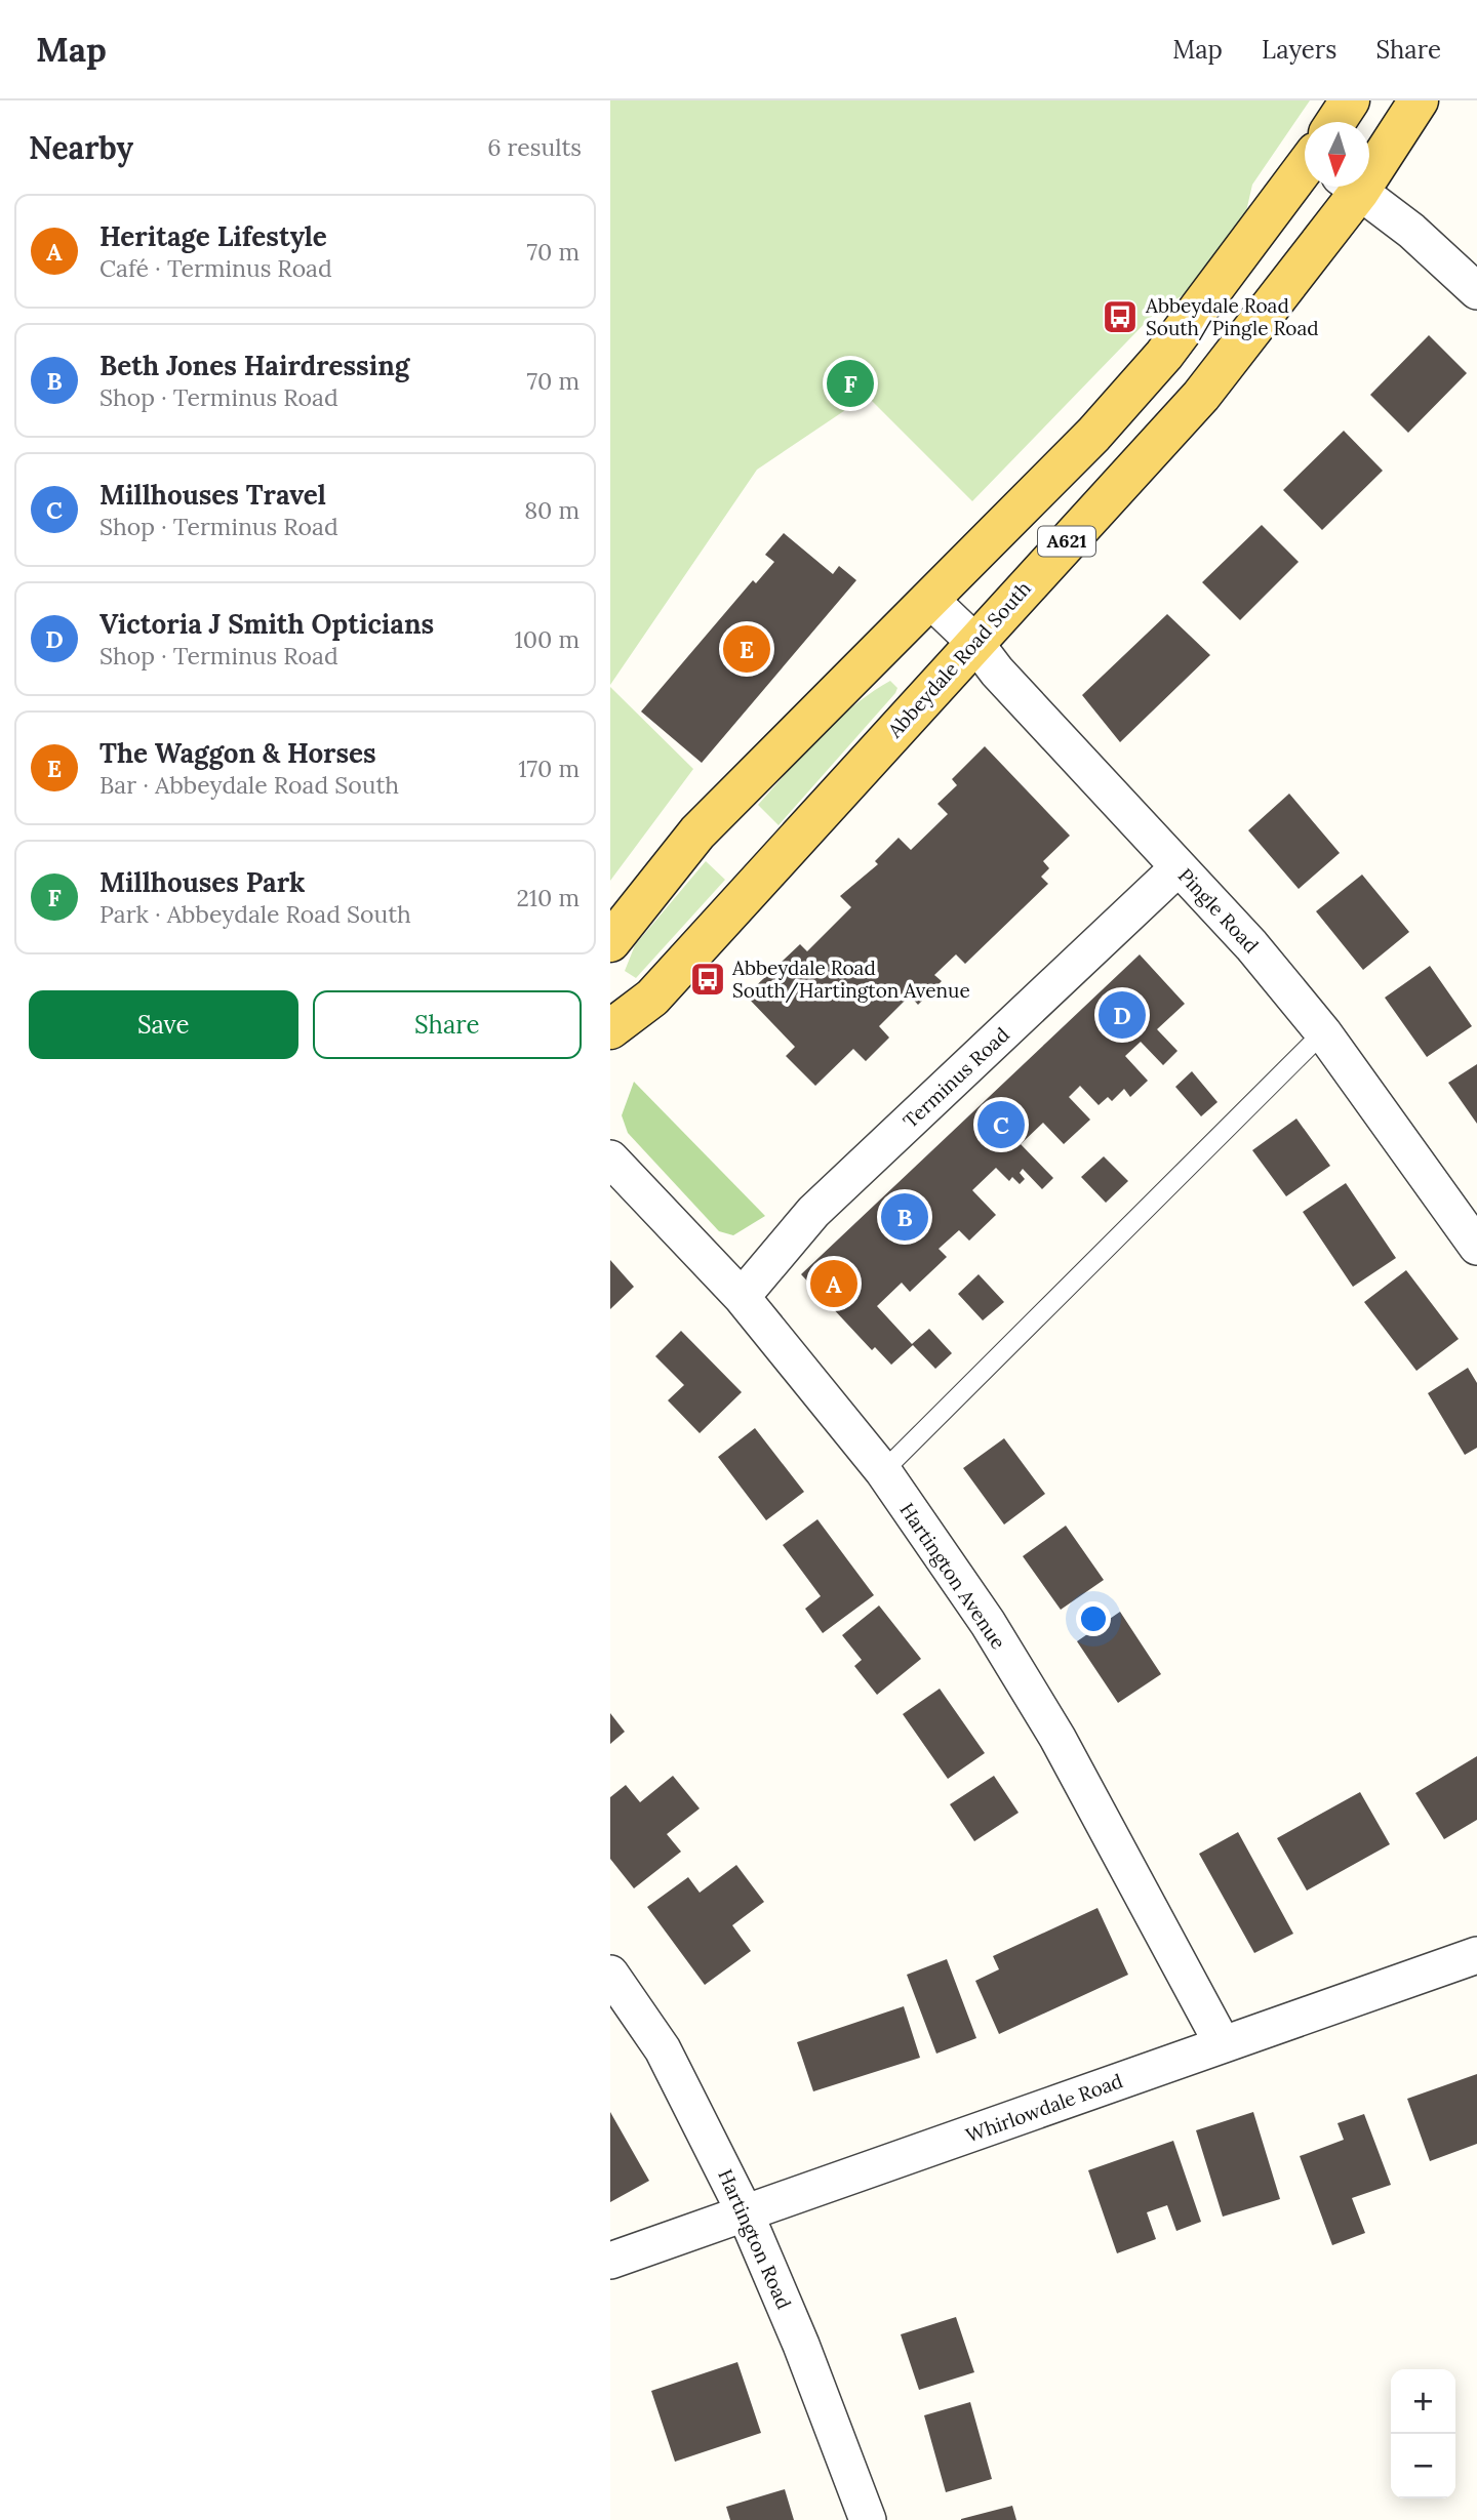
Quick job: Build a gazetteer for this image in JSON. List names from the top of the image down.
{
  "streets": {
    "main road": ["A621", "Abbeydale Road South"],
    "street": [
      "Pingle Road",
      "Terminus Road",
      "Hartington Avenue",
      "Whirlowdale Road",
      "Hartington Road"
    ]
  },
  "crossings": [
    ["Abbeydale Road South", "Pingle Road"],
    ["Pingle Road", "Terminus Road"],
    ["Terminus Road", "Hartington Avenue"],
    ["Hartington Avenue", "Whirlowdale Road"],
    ["Whirlowdale Road", "Hartington Road"]
  ],
  "places": {
    "bus stop": ["Abbeydale Road South/Pingle Road", "Abbeydale Road South/Hartington Avenue"]
  },
  "north": "bottom",
  "page": {
    "header": "Map",
    "nav": ["Map", "Layers", "Share"],
    "heading": ["Nearby", "6 results"],
    "list": [
      {
        "mark": "A",
        "name": "Heritage Lifestyle",
        "note": "Café · Terminus Road",
        "value": "70 m"
      },
      {
        "mark": "B",
        "name": "Beth Jones Hairdressing",
        "note": "Shop · Terminus Road",
        "value": "70 m"
      },
      {
        "mark": "C",
        "name": "Millhouses Travel",
        "note": "Shop · Terminus Road",
        "value": "80 m"
      },
      {
        "mark": "D",
        "name": "Victoria J Smith Opticians",
        "note": "Shop · Terminus Road",
        "value": "100 m"
      },
      {
        "mark": "E",
        "name": "The Waggon & Horses",
        "note": "Bar · Abbeydale Road South",
        "value": "170 m"
      },
      {
        "mark": "F",
        "name": "Millhouses Park",
        "note": "Park · Abbeydale Road South",
        "value": "210 m"
      }
    ],
    "pins": [
      "F",
      "E",
      "D",
      "C",
      "B",
      "A"
    ],
    "buttons": ["Save", "Share"],
    "map_buttons": ["+", "−"]
  }
}
